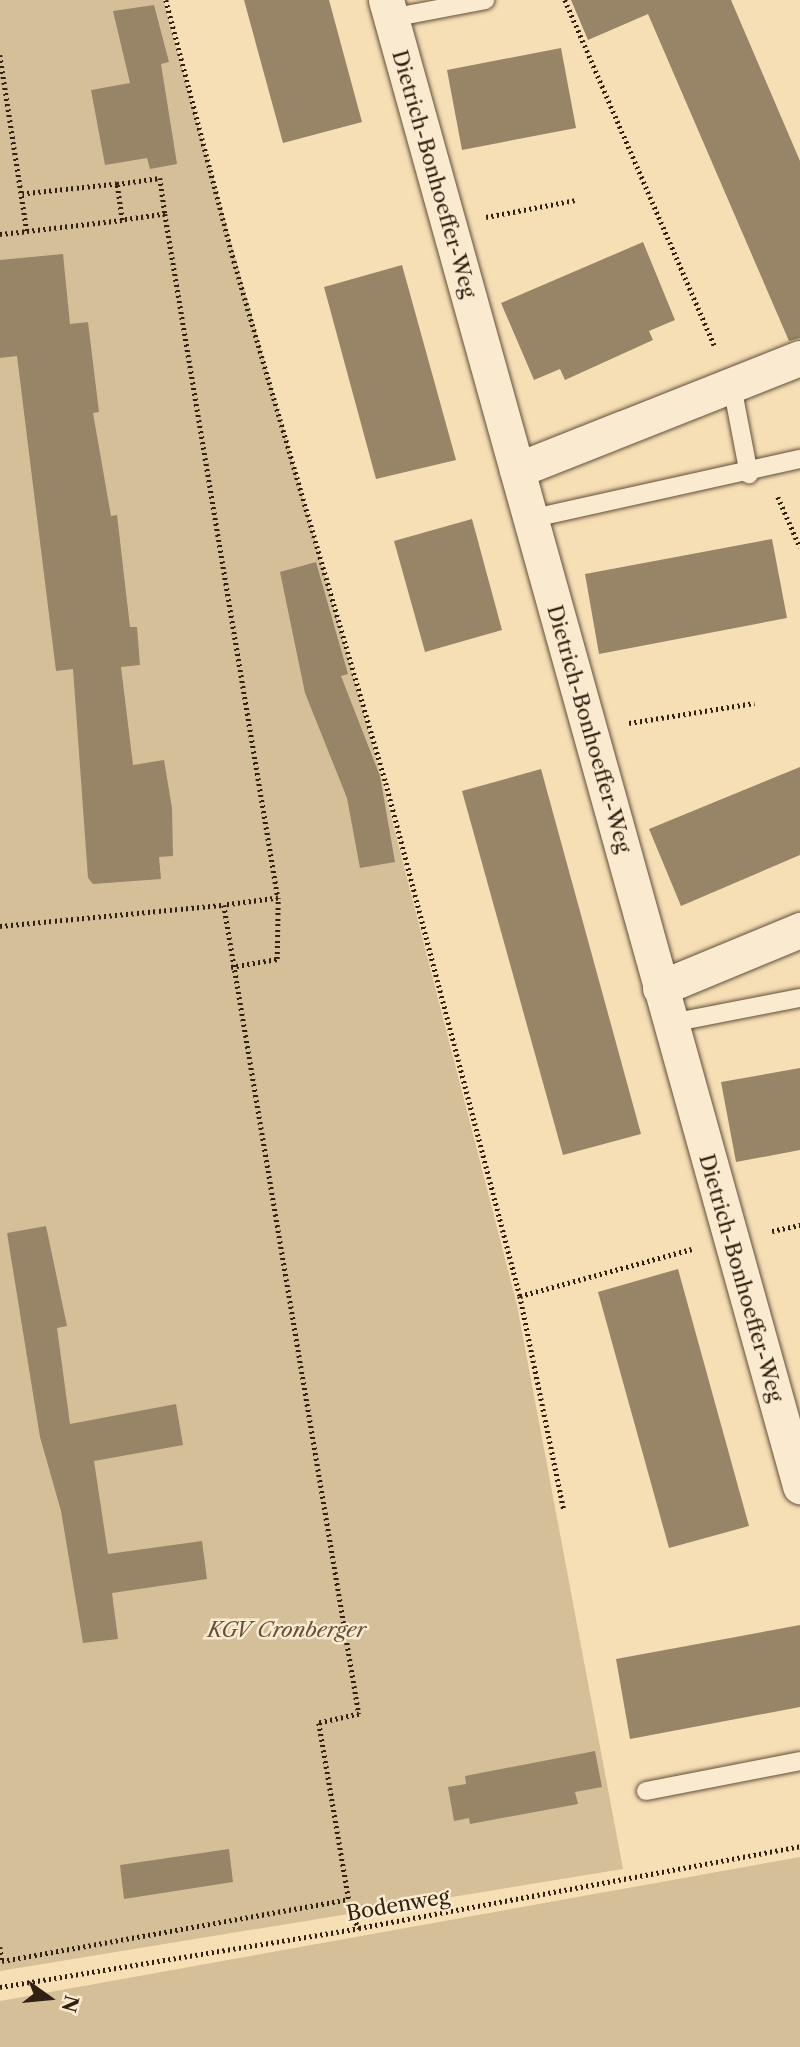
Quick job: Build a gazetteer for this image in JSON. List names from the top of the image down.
{
  "streets": {
    "street": ["Dietrich-Bonhoeffer-Weg"],
    "path": ["Bodenweg"]
  },
  "parks": ["KGV Cronberger"],
  "north": "right"
}
